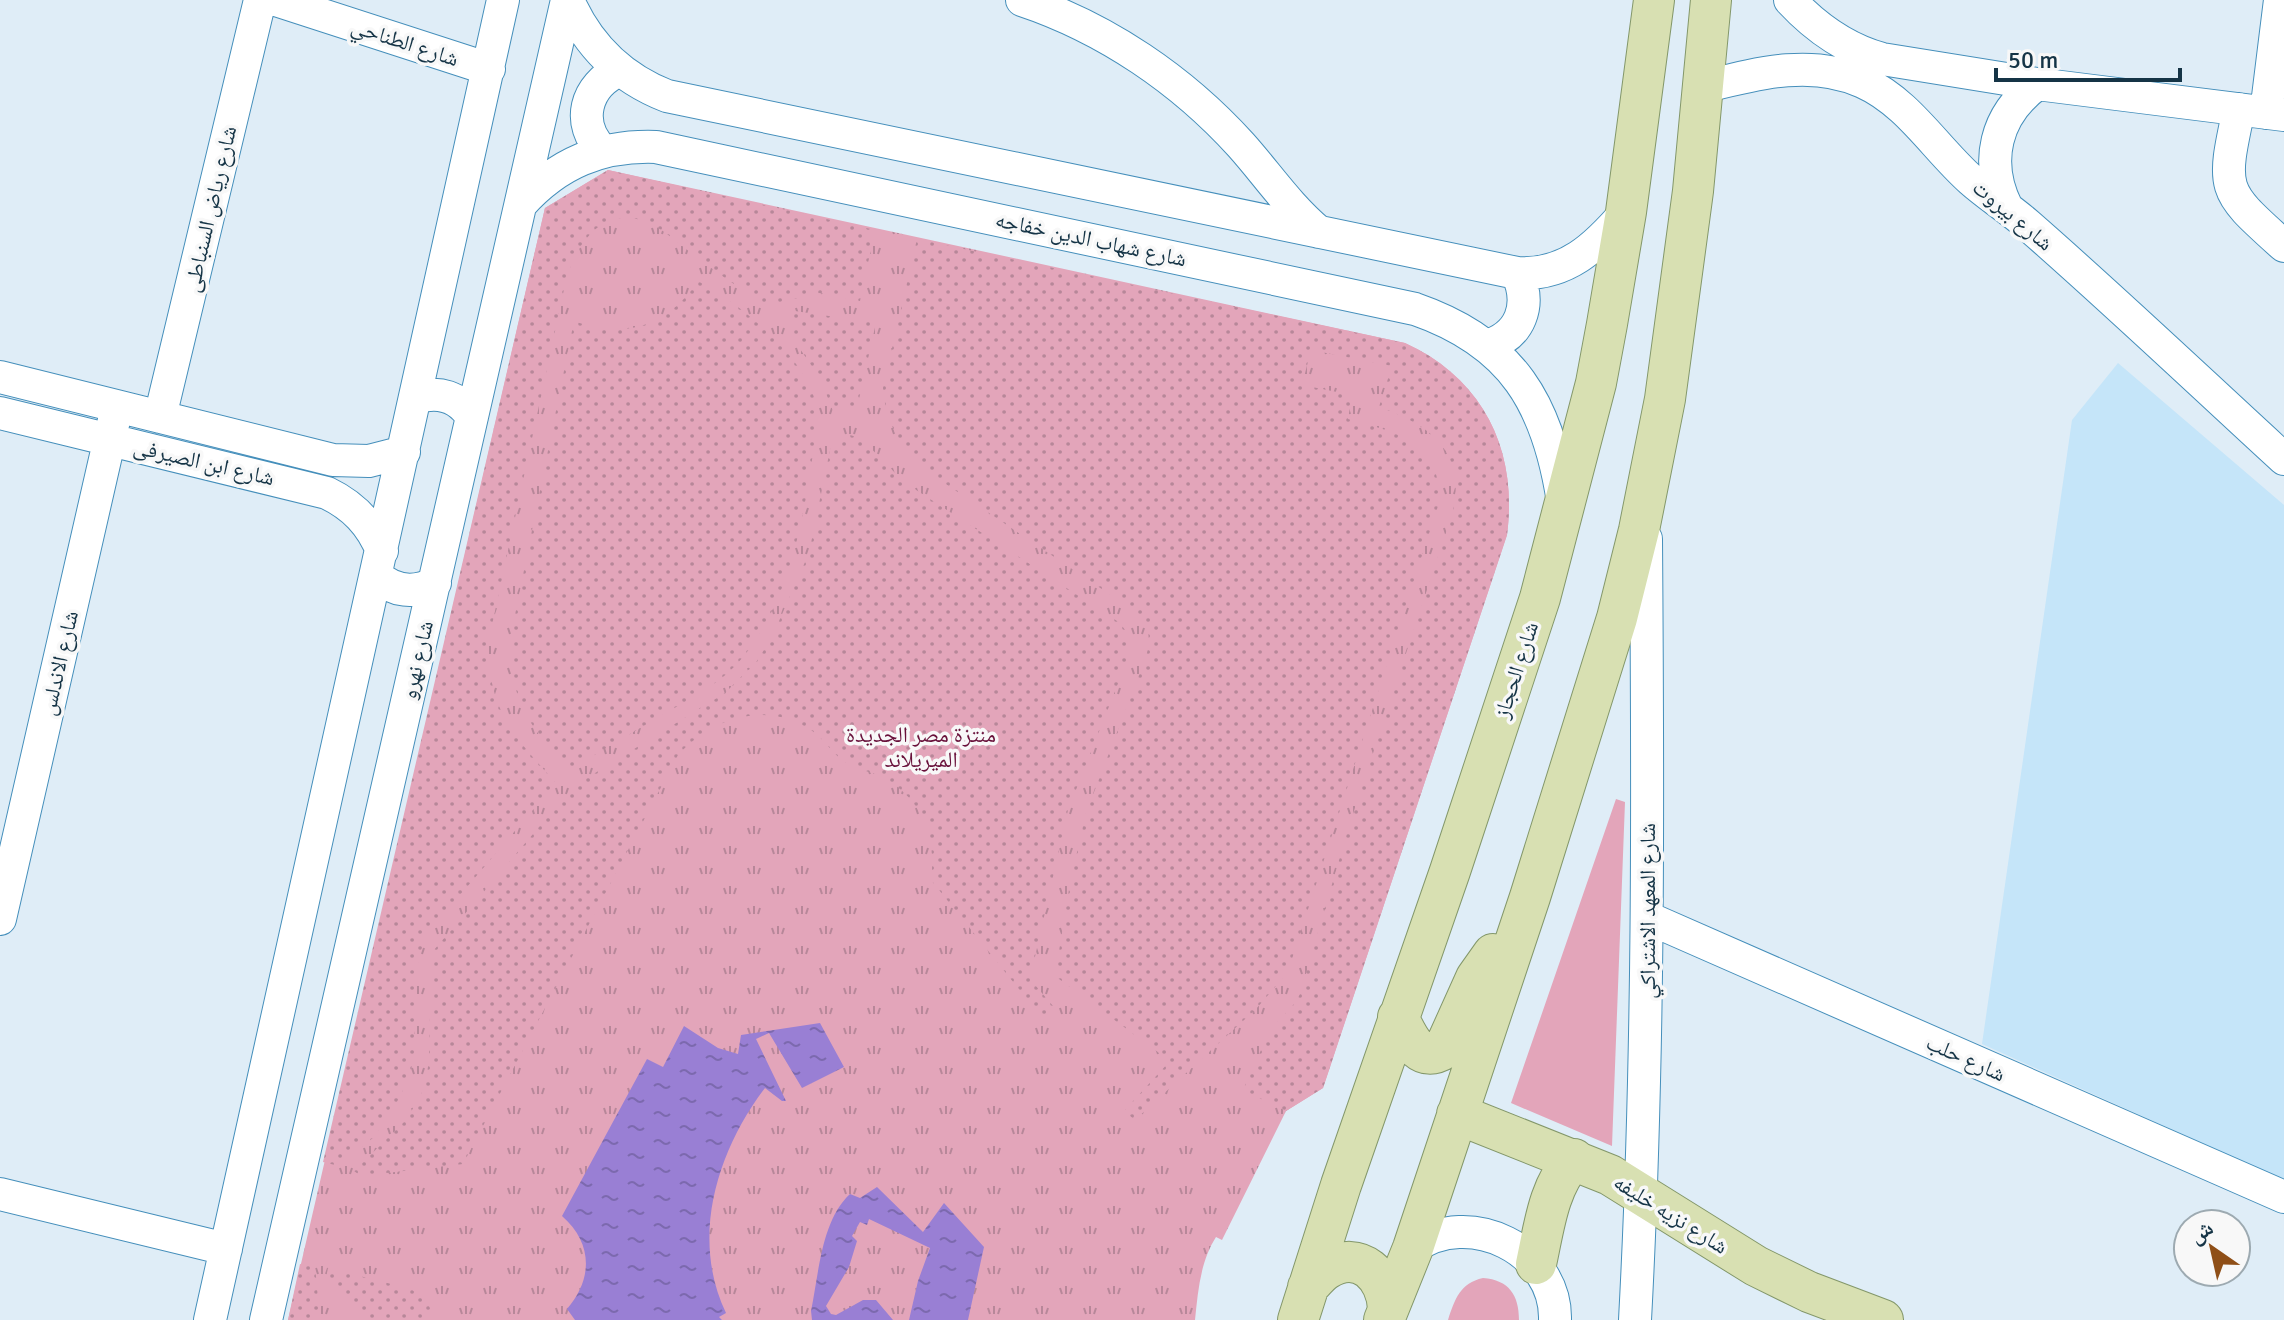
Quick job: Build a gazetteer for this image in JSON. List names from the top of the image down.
{
  "streets": {
    "main road": ["شارع الحجاز", "شارع نزيه خليفه"],
    "street": [
      "شارع الطناحي",
      "شارع رياض السنباطى",
      "شارع بيروت",
      "شارع شهاب الدين خفاجه",
      "شارع ابن الصيرفى",
      "شارع نهرو",
      "شارع الاندلس",
      "شارع المعهد الاشتراكي",
      "شارع حلب"
    ]
  },
  "crossings": [
    ["شارع رياض السنباطى", "شارع ابن الصيرفى"],
    ["شارع شهاب الدين خفاجه", "شارع نهرو"],
    ["شارع شهاب الدين خفاجه", "شارع الحجاز"],
    ["شارع ابن الصيرفى", "شارع الاندلس"],
    ["شارع المعهد الاشتراكي", "شارع حلب"],
    ["شارع المعهد الاشتراكي", "شارع نزيه خليفه"]
  ],
  "parks": ["منتزة مصر الجديدة الميريلاند"],
  "scale_bar": "50 m",
  "north": "top left"
}
